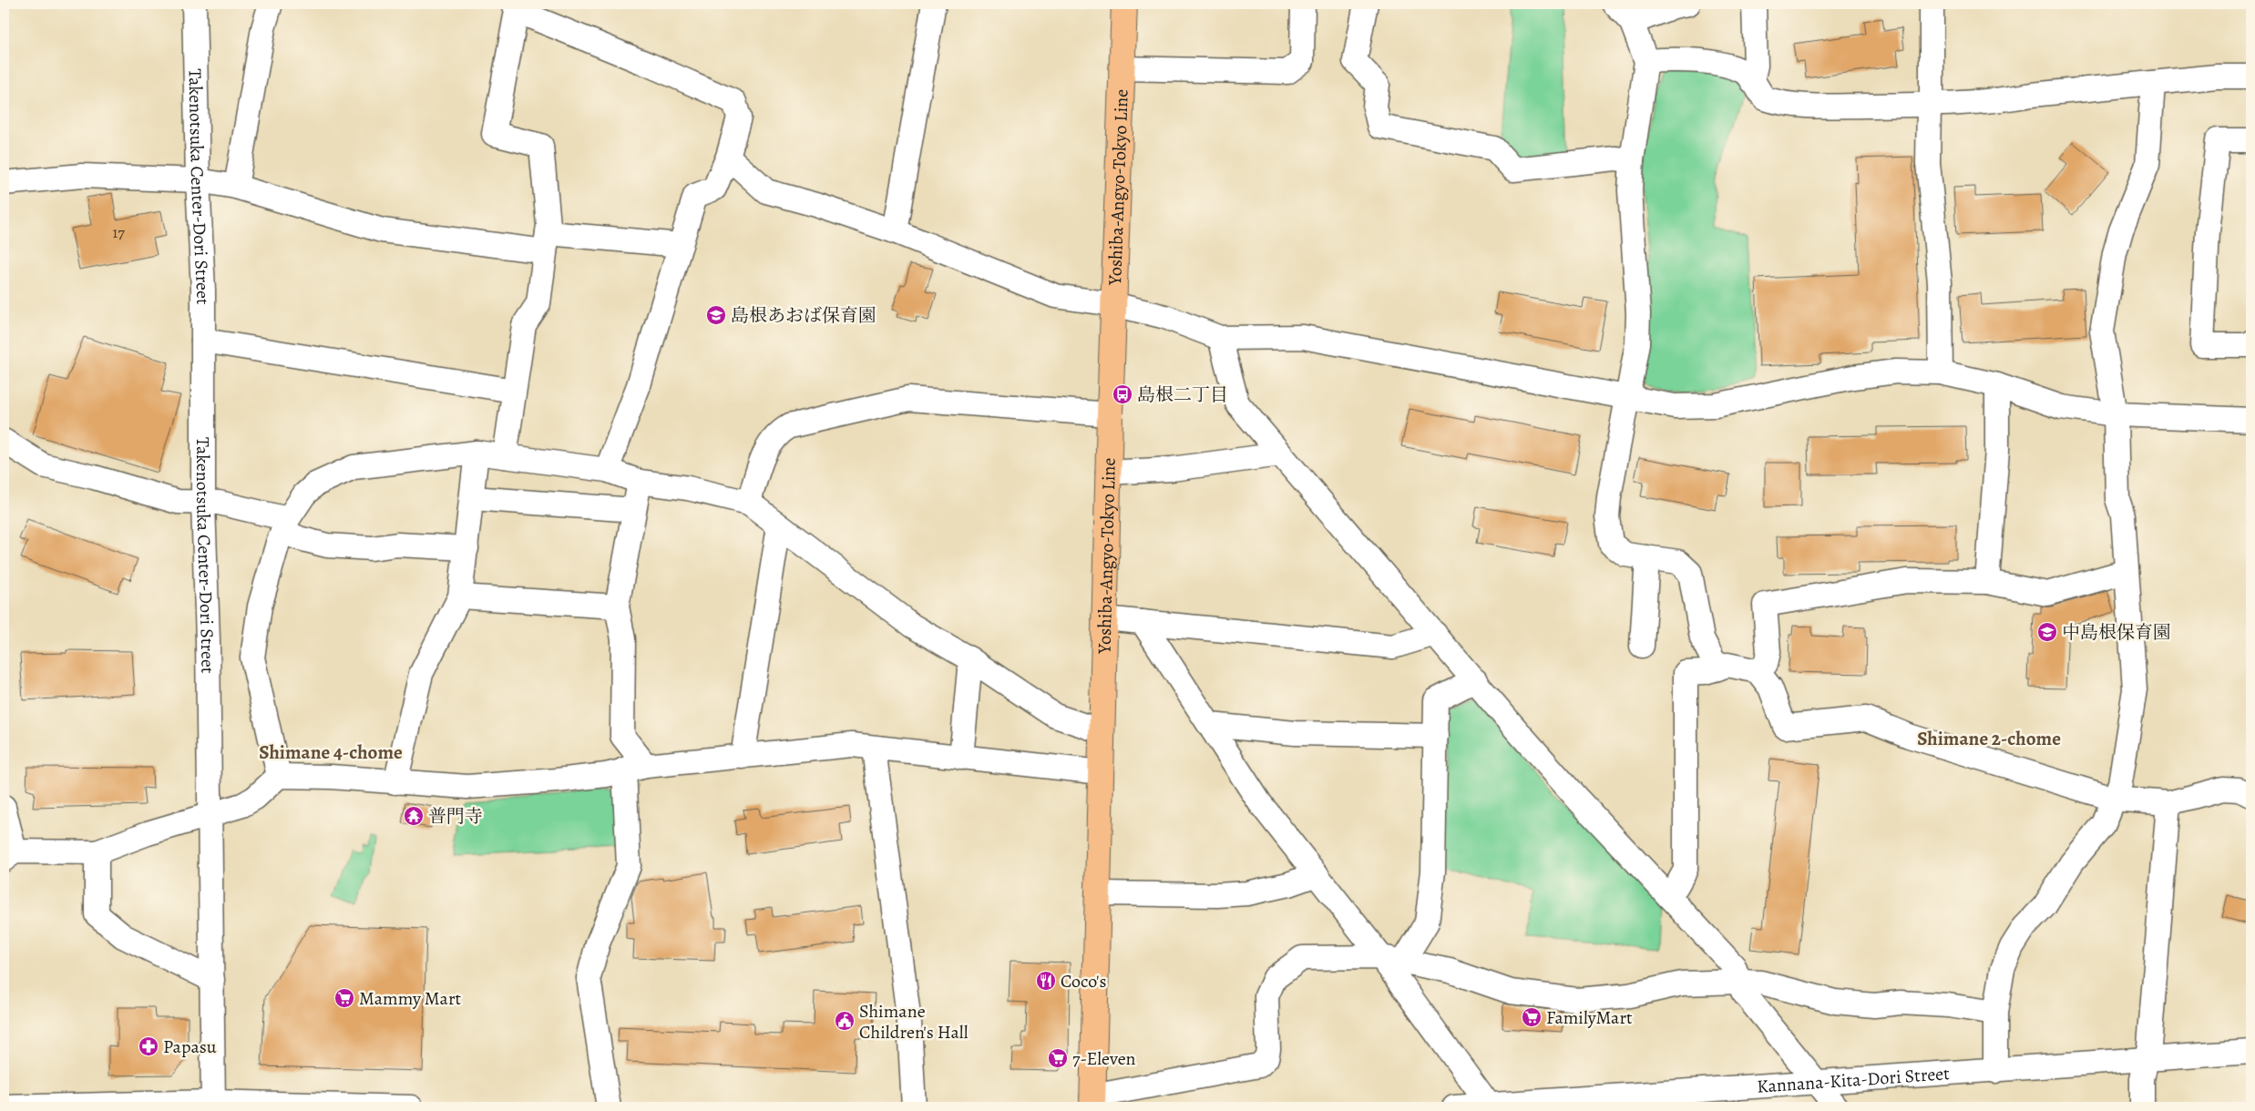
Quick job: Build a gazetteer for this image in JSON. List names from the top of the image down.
{
  "streets": {
    "main road": ["Yoshiba-Angyo-Tokyo Line"],
    "street": ["Takenotsuka Center-Dori Street", "Kannana-Kita-Dori Street"]
  },
  "districts": ["Shimane 2-chome", "Shimane 4-chome"],
  "places": {
    "school or university": ["島根あおば保育園", "中島根保育園"],
    "bus stop": ["島根二丁目"],
    "temple": ["普門寺"],
    "restaurant": ["Coco's"],
    "supermarket": ["Mammy Mart", "FamilyMart", "7-Eleven"],
    "public building": ["Shimane Children's Hall"],
    "pharmacy": ["Papasu"]
  },
  "house_numbers": ["17"]
}
